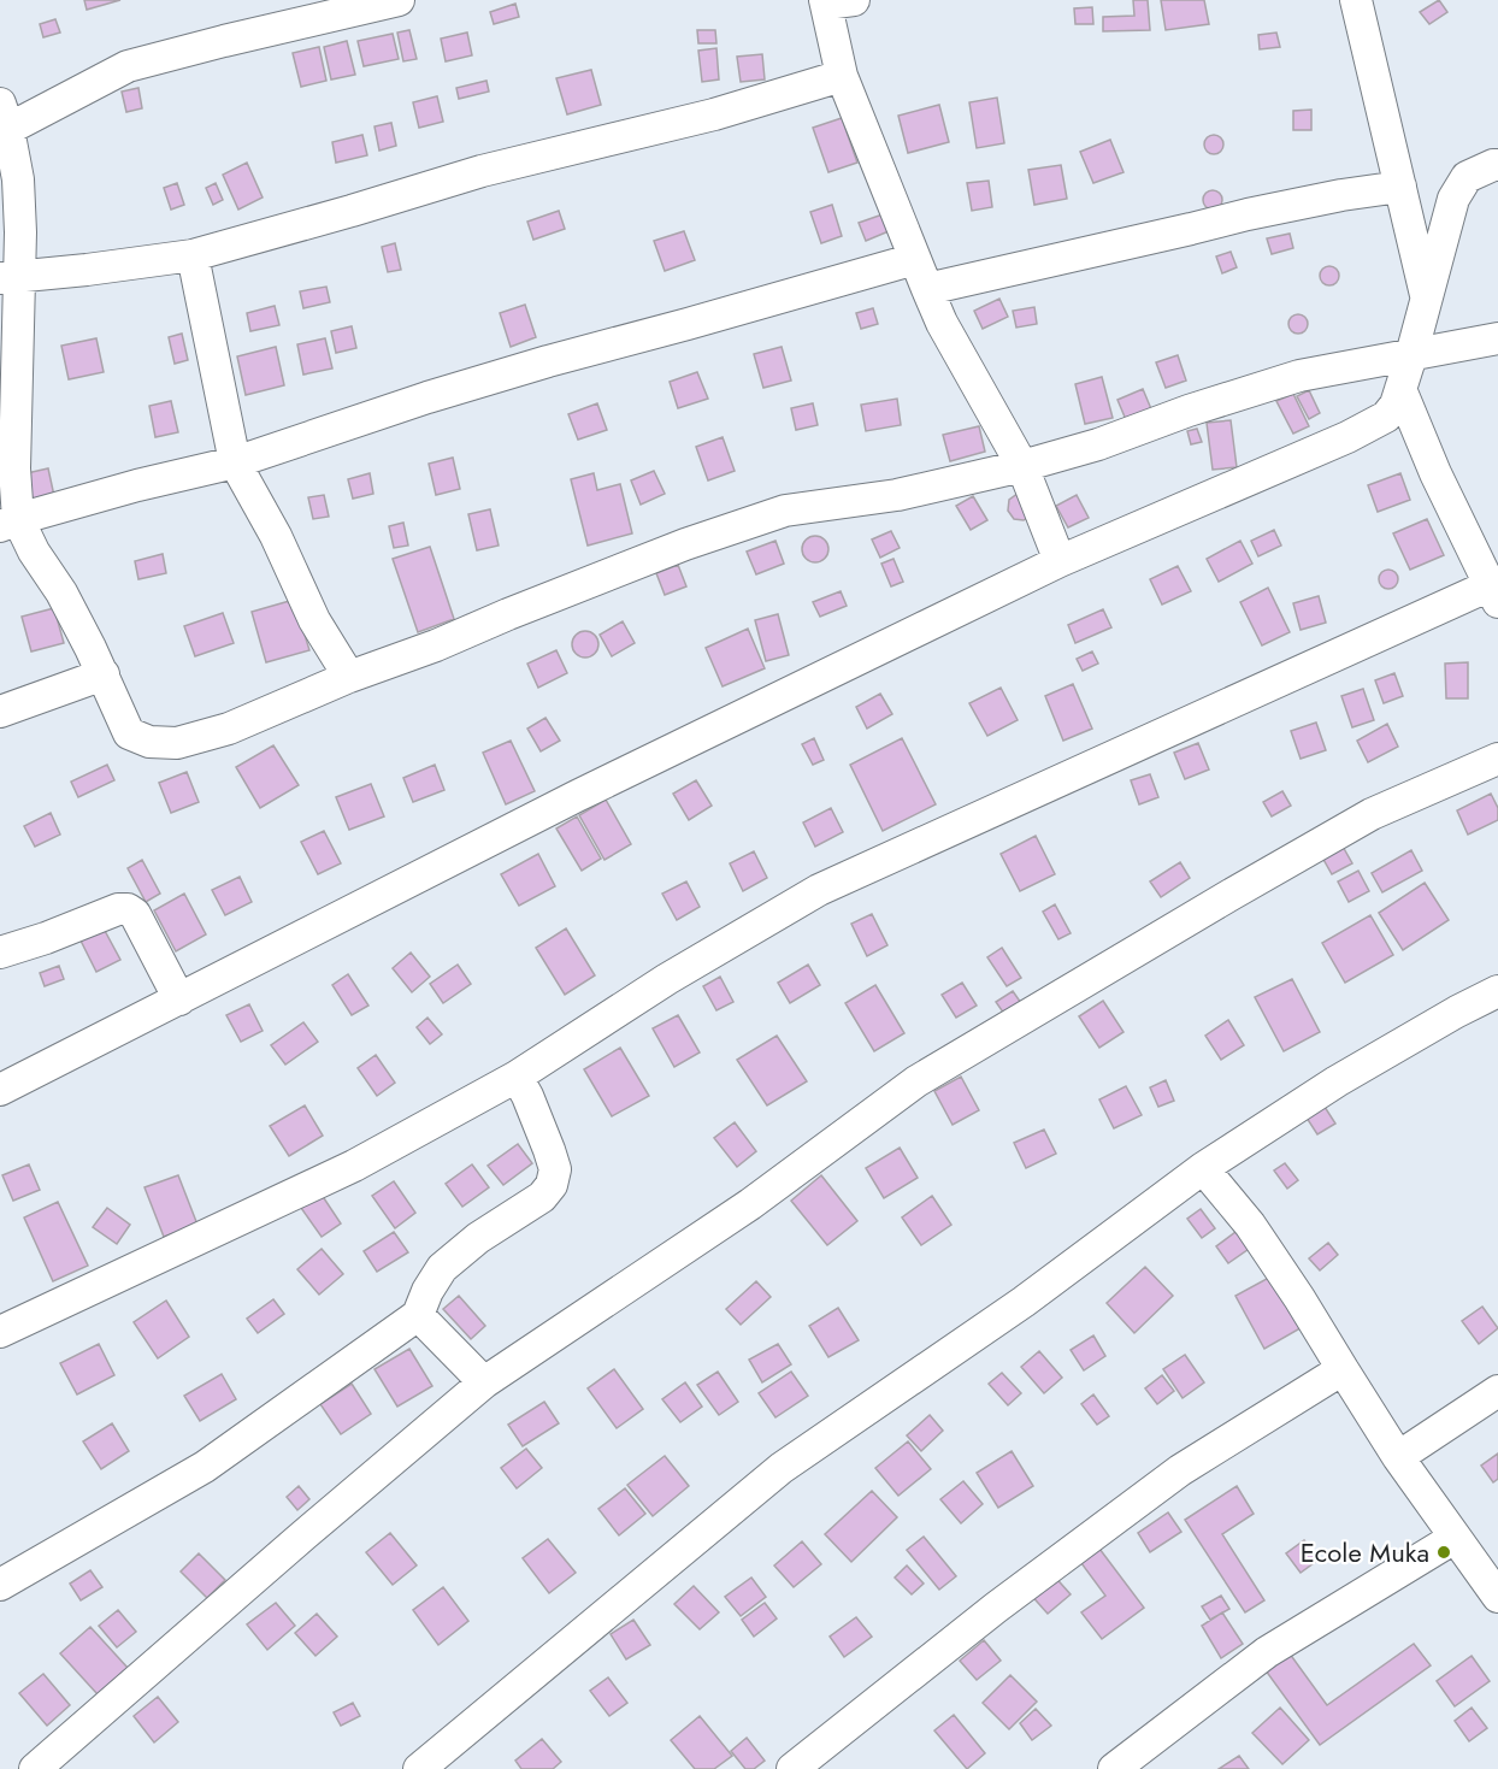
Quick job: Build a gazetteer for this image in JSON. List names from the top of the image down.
{
  "places": ["Ecole Muka"]
}
